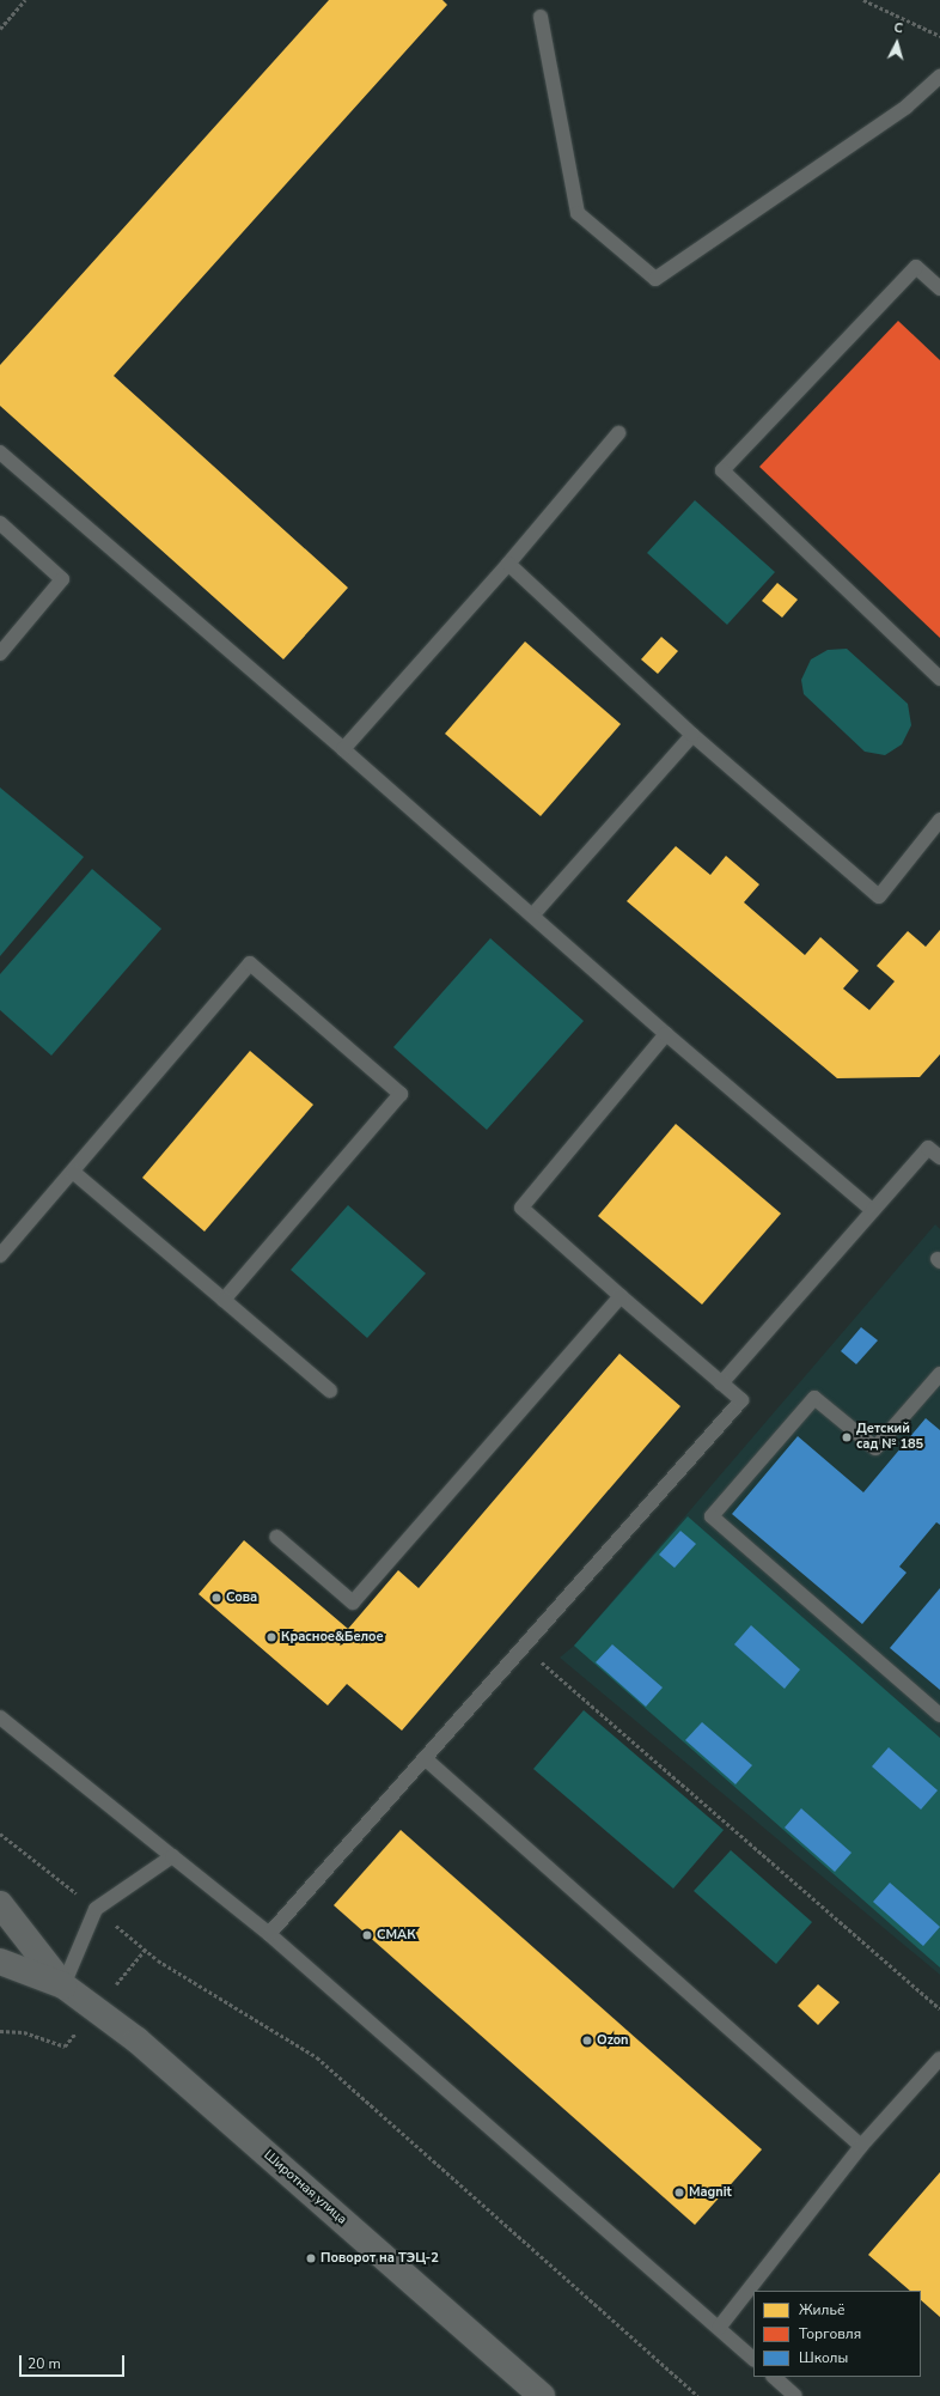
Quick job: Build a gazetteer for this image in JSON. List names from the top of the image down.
{
  "streets": {
    "street": ["Широтная улица"]
  },
  "places": [
    "Детский сад № 185",
    "Сова",
    "Красное&Белое",
    "СМАК",
    "Ozon",
    "Magnit",
    "Поворот на ТЭЦ-2"
  ],
  "legend": ["Жильё", "Торговля", "Школы"],
  "scale_bar": "20 m",
  "north": "top"
}
